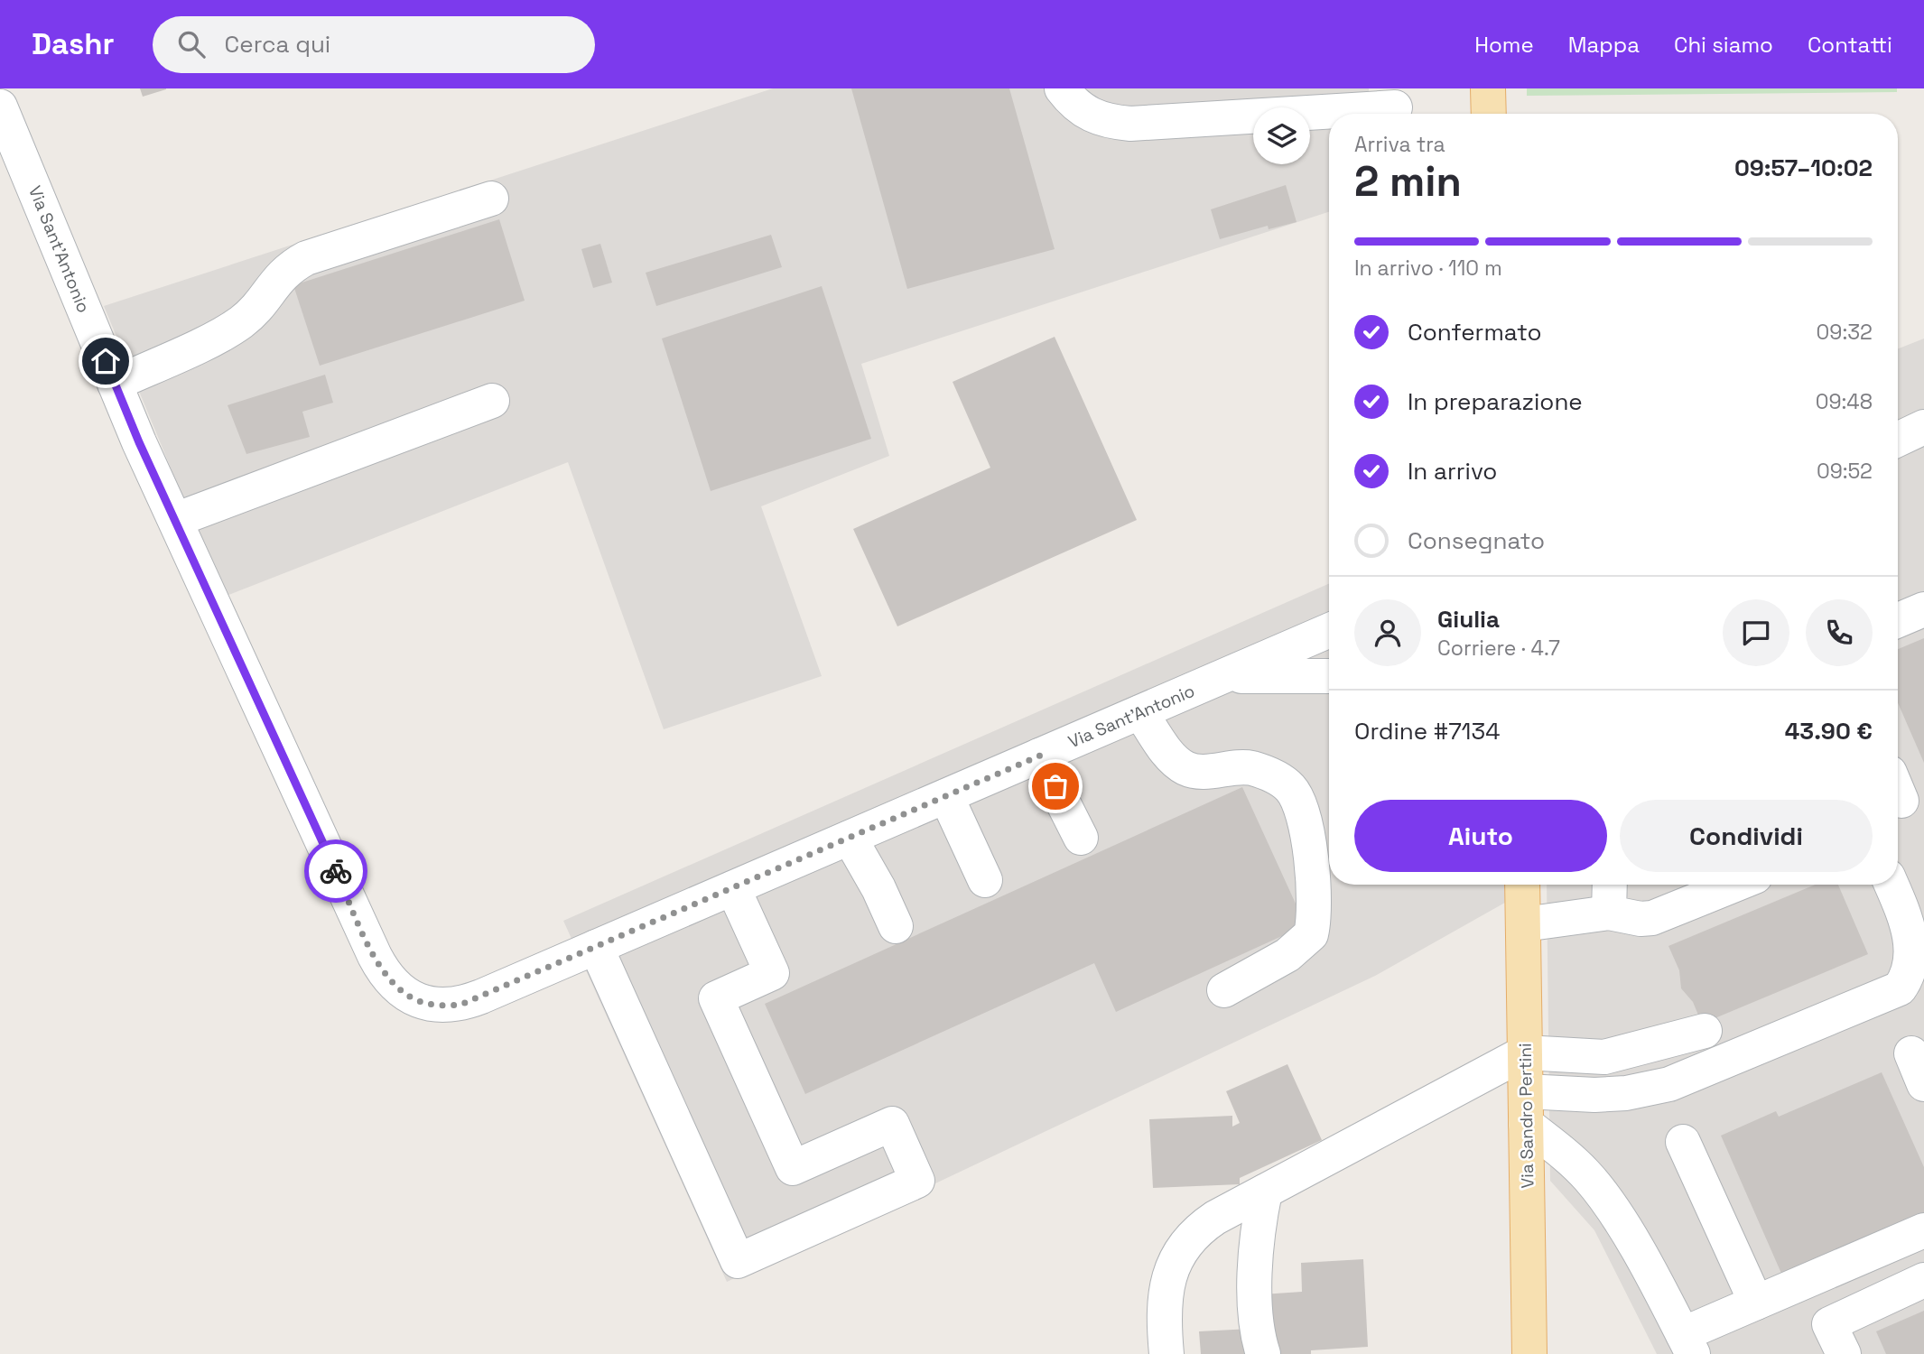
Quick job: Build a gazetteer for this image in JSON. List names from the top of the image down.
{
  "streets": {
    "main road": ["Via Sandro Pertini"],
    "street": ["Via Sant'Antonio"]
  },
  "page": {
    "header": "Dashr",
    "search": "Cerca qui",
    "nav": [
      "Home",
      "Mappa",
      "Chi siamo",
      "Contatti"
    ],
    "heading": ["2 min", "Arriva tra", "09:57–10:02"],
    "panel": [
      "Giulia",
      "Corriere · 4.7",
      "Ordine #7134",
      "43.90 €"
    ],
    "bar": "In arrivo · 110 m",
    "list": [
      ["Confermato", "09:32"],
      ["In preparazione", "09:48"],
      ["In arrivo", "09:52"],
      "Consegnato"
    ],
    "buttons": ["Aiuto", "Condividi"]
  }
}
